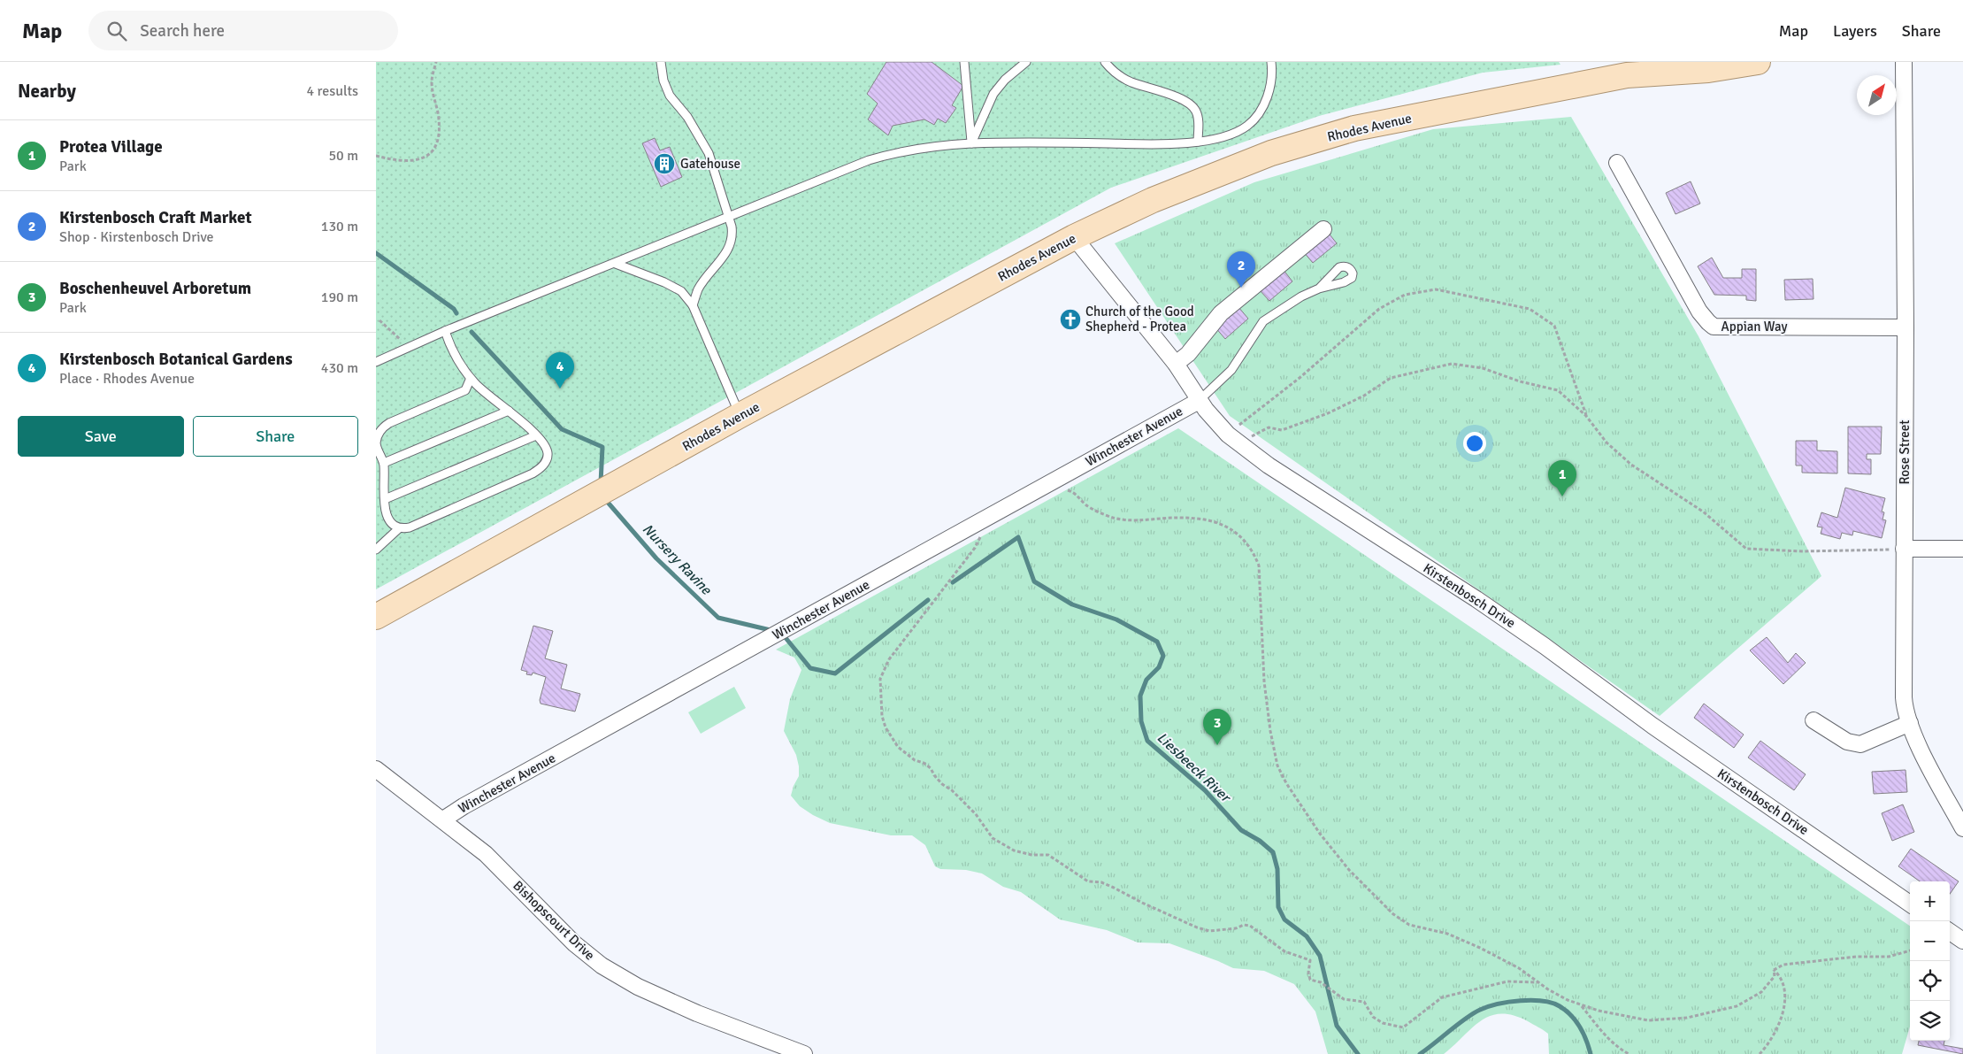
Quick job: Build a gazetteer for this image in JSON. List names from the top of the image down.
{
  "streets": {
    "main road": ["Rhodes Avenue"],
    "street": [
      "Appian Way",
      "Winchester Avenue",
      "Rose Street",
      "Kirstenbosch Drive",
      "Bishopscourt Drive"
    ]
  },
  "crossings": [
    ["Rhodes Avenue", "Kirstenbosch Drive"],
    ["Appian Way", "Rose Street"],
    ["Winchester Avenue", "Kirstenbosch Drive"],
    ["Winchester Avenue", "Bishopscourt Drive"]
  ],
  "water": ["Nursery Ravine", "Liesbeeck River"],
  "places": {
    "building": ["Gatehouse"],
    "church": ["Church of the Good Shepherd - Protea"]
  },
  "north": "top right",
  "page": {
    "header": "Map",
    "search": "Search here",
    "nav": ["Map", "Layers", "Share"],
    "heading": ["Nearby", "4 results"],
    "list": [
      {
        "mark": "1",
        "name": "Protea Village",
        "note": "Park",
        "value": "50 m"
      },
      {
        "mark": "2",
        "name": "Kirstenbosch Craft Market",
        "note": "Shop · Kirstenbosch Drive",
        "value": "130 m"
      },
      {
        "mark": "3",
        "name": "Boschenheuvel Arboretum",
        "note": "Park",
        "value": "190 m"
      },
      {
        "mark": "4",
        "name": "Kirstenbosch Botanical Gardens",
        "note": "Place · Rhodes Avenue",
        "value": "430 m"
      }
    ],
    "pins": [
      "2",
      "4",
      "1",
      "3"
    ],
    "buttons": ["Save", "Share"],
    "map_buttons": ["+", "−"]
  }
}
